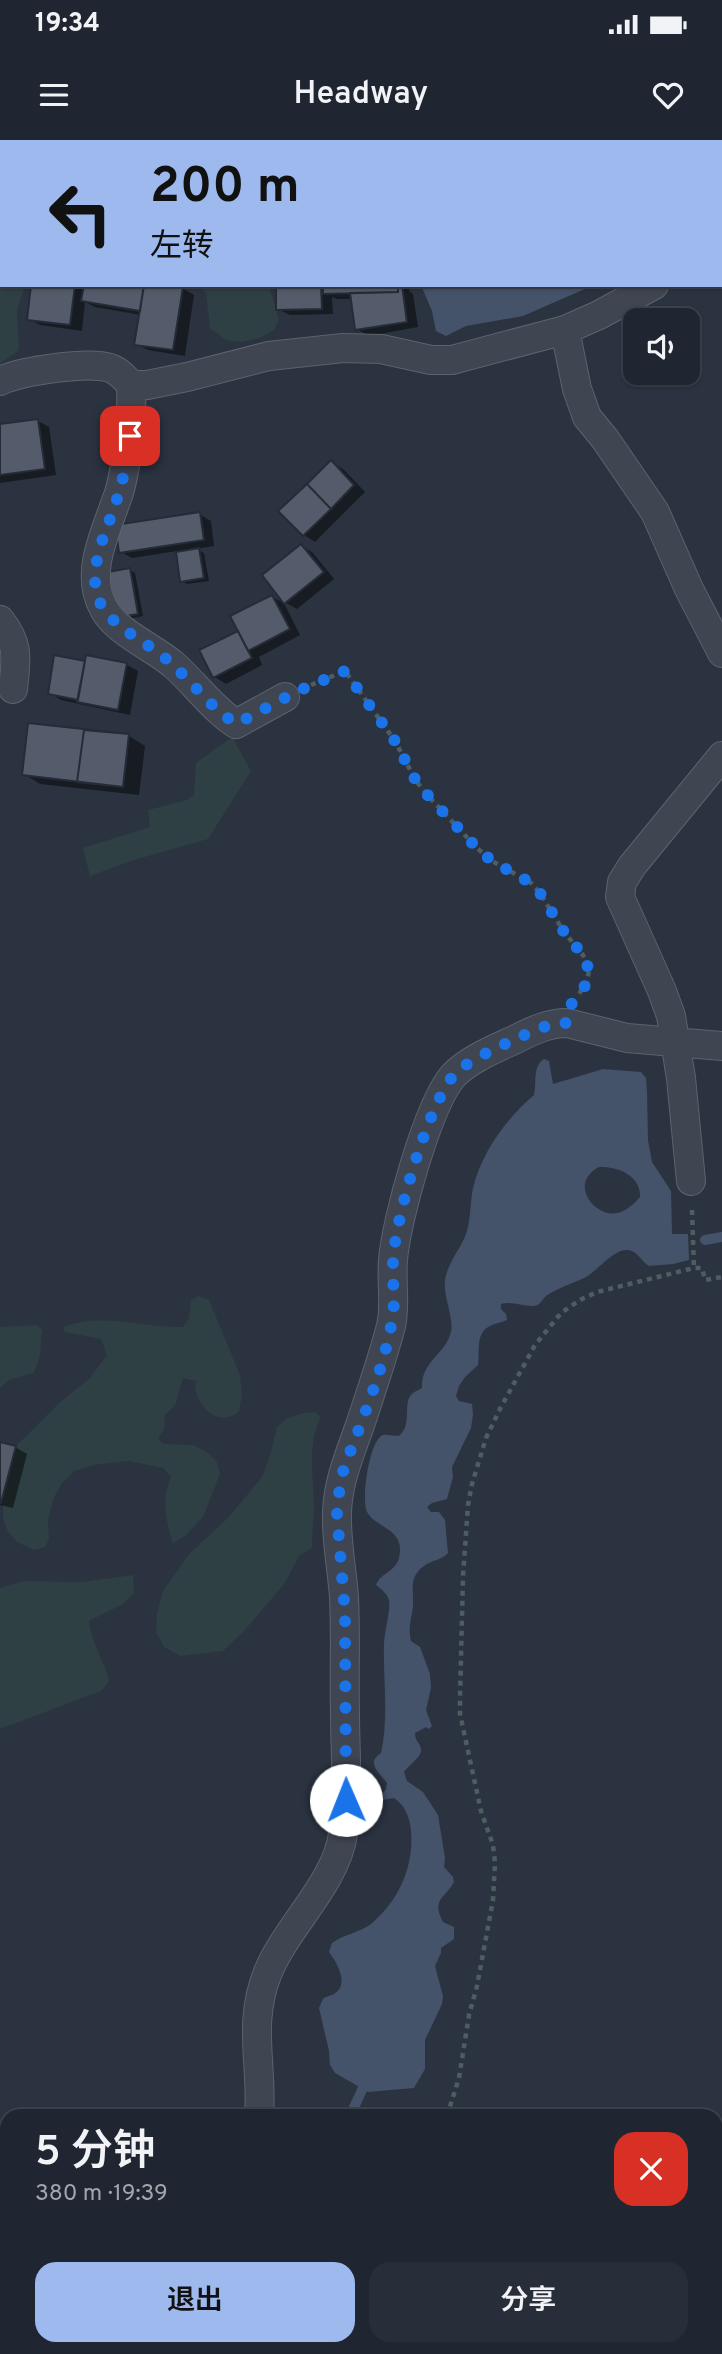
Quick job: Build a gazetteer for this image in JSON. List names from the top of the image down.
{
  "page": {
    "status": "19:34",
    "header": "Headway",
    "turn": ["200 m", "左转"],
    "heading": ["5 分钟", "380 m · 19:39"],
    "buttons": ["退出", "分享"]
  }
}
